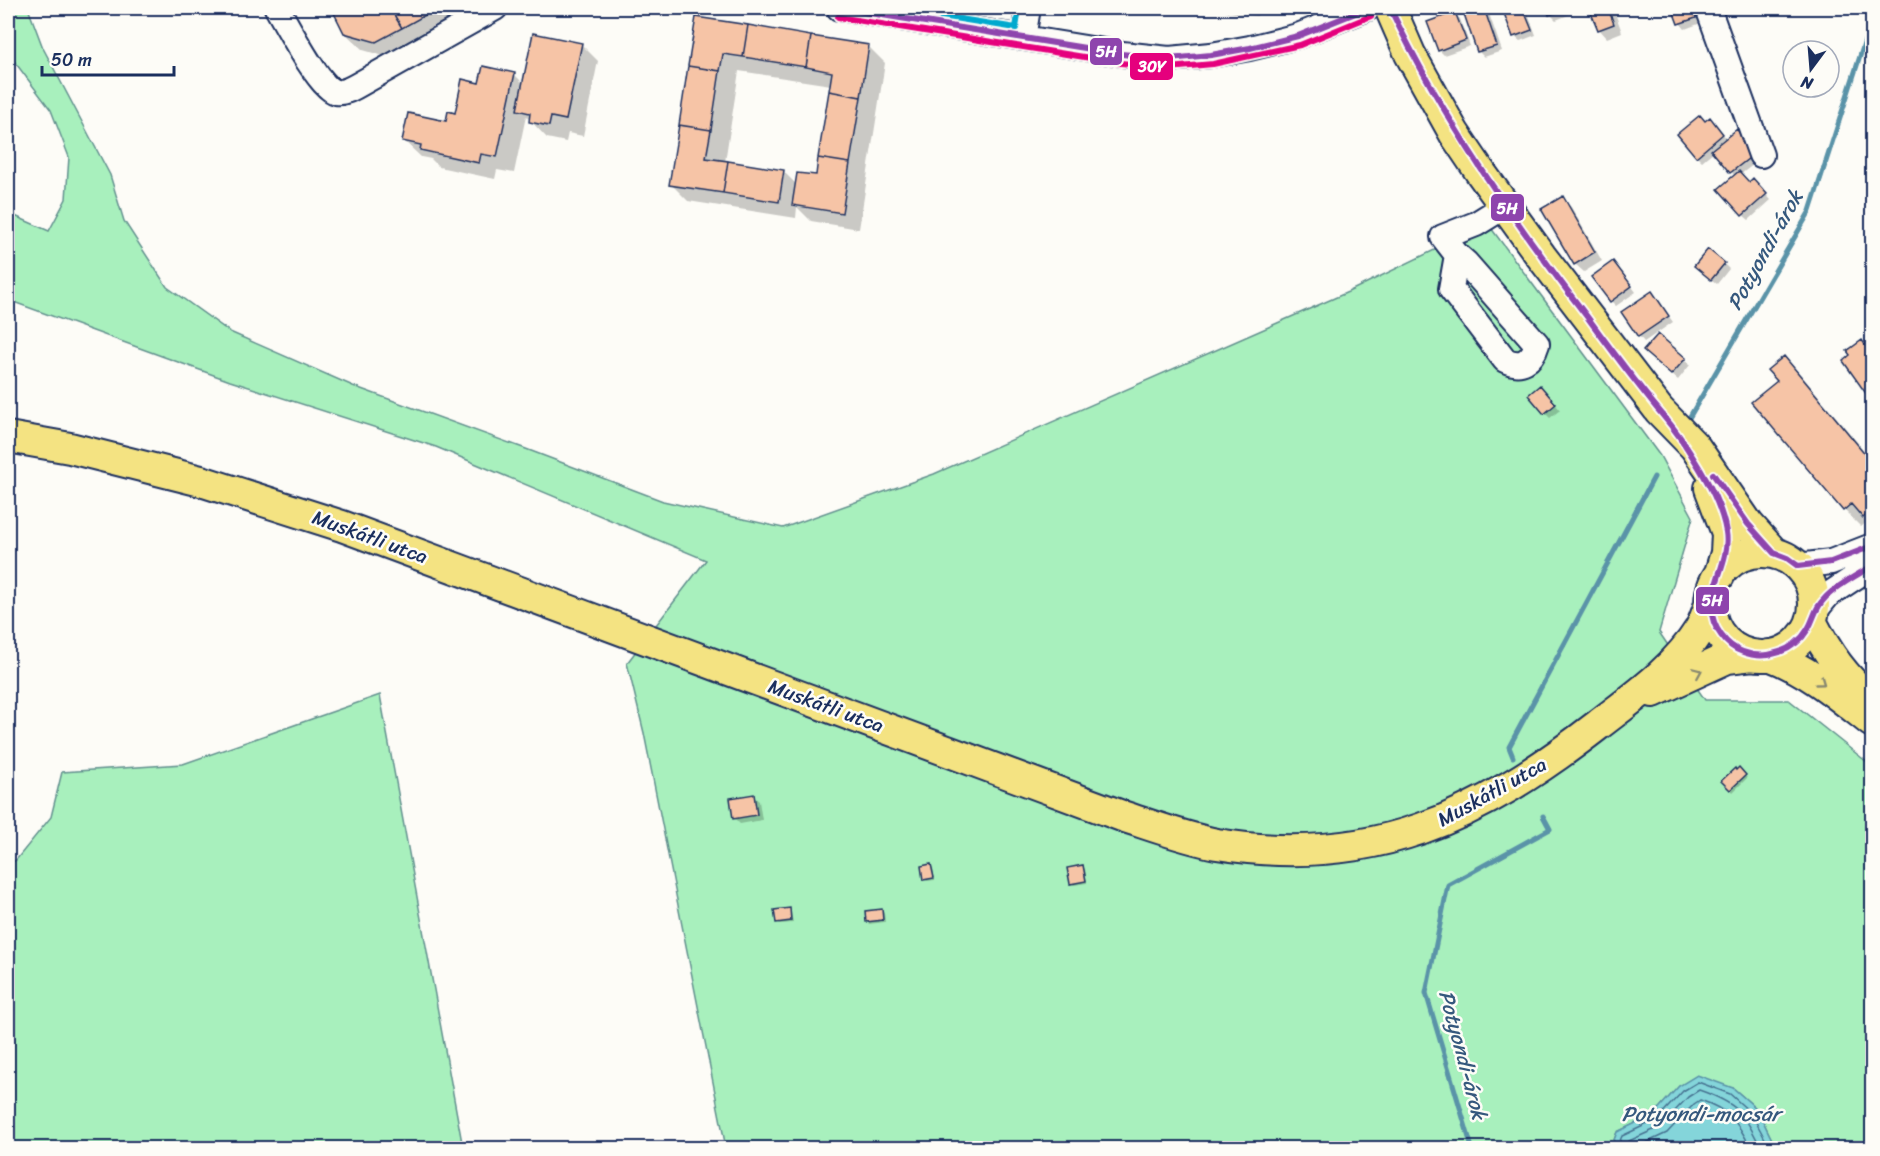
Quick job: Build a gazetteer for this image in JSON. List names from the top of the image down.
{
  "streets": {
    "main road": ["Muskátli utca"]
  },
  "water": ["Potyondi-árok", "Potyondi-mocsár"],
  "lines": ["transit line 5H", "transit line 30Y"],
  "scale_bar": "50 m",
  "north": "bottom"
}
